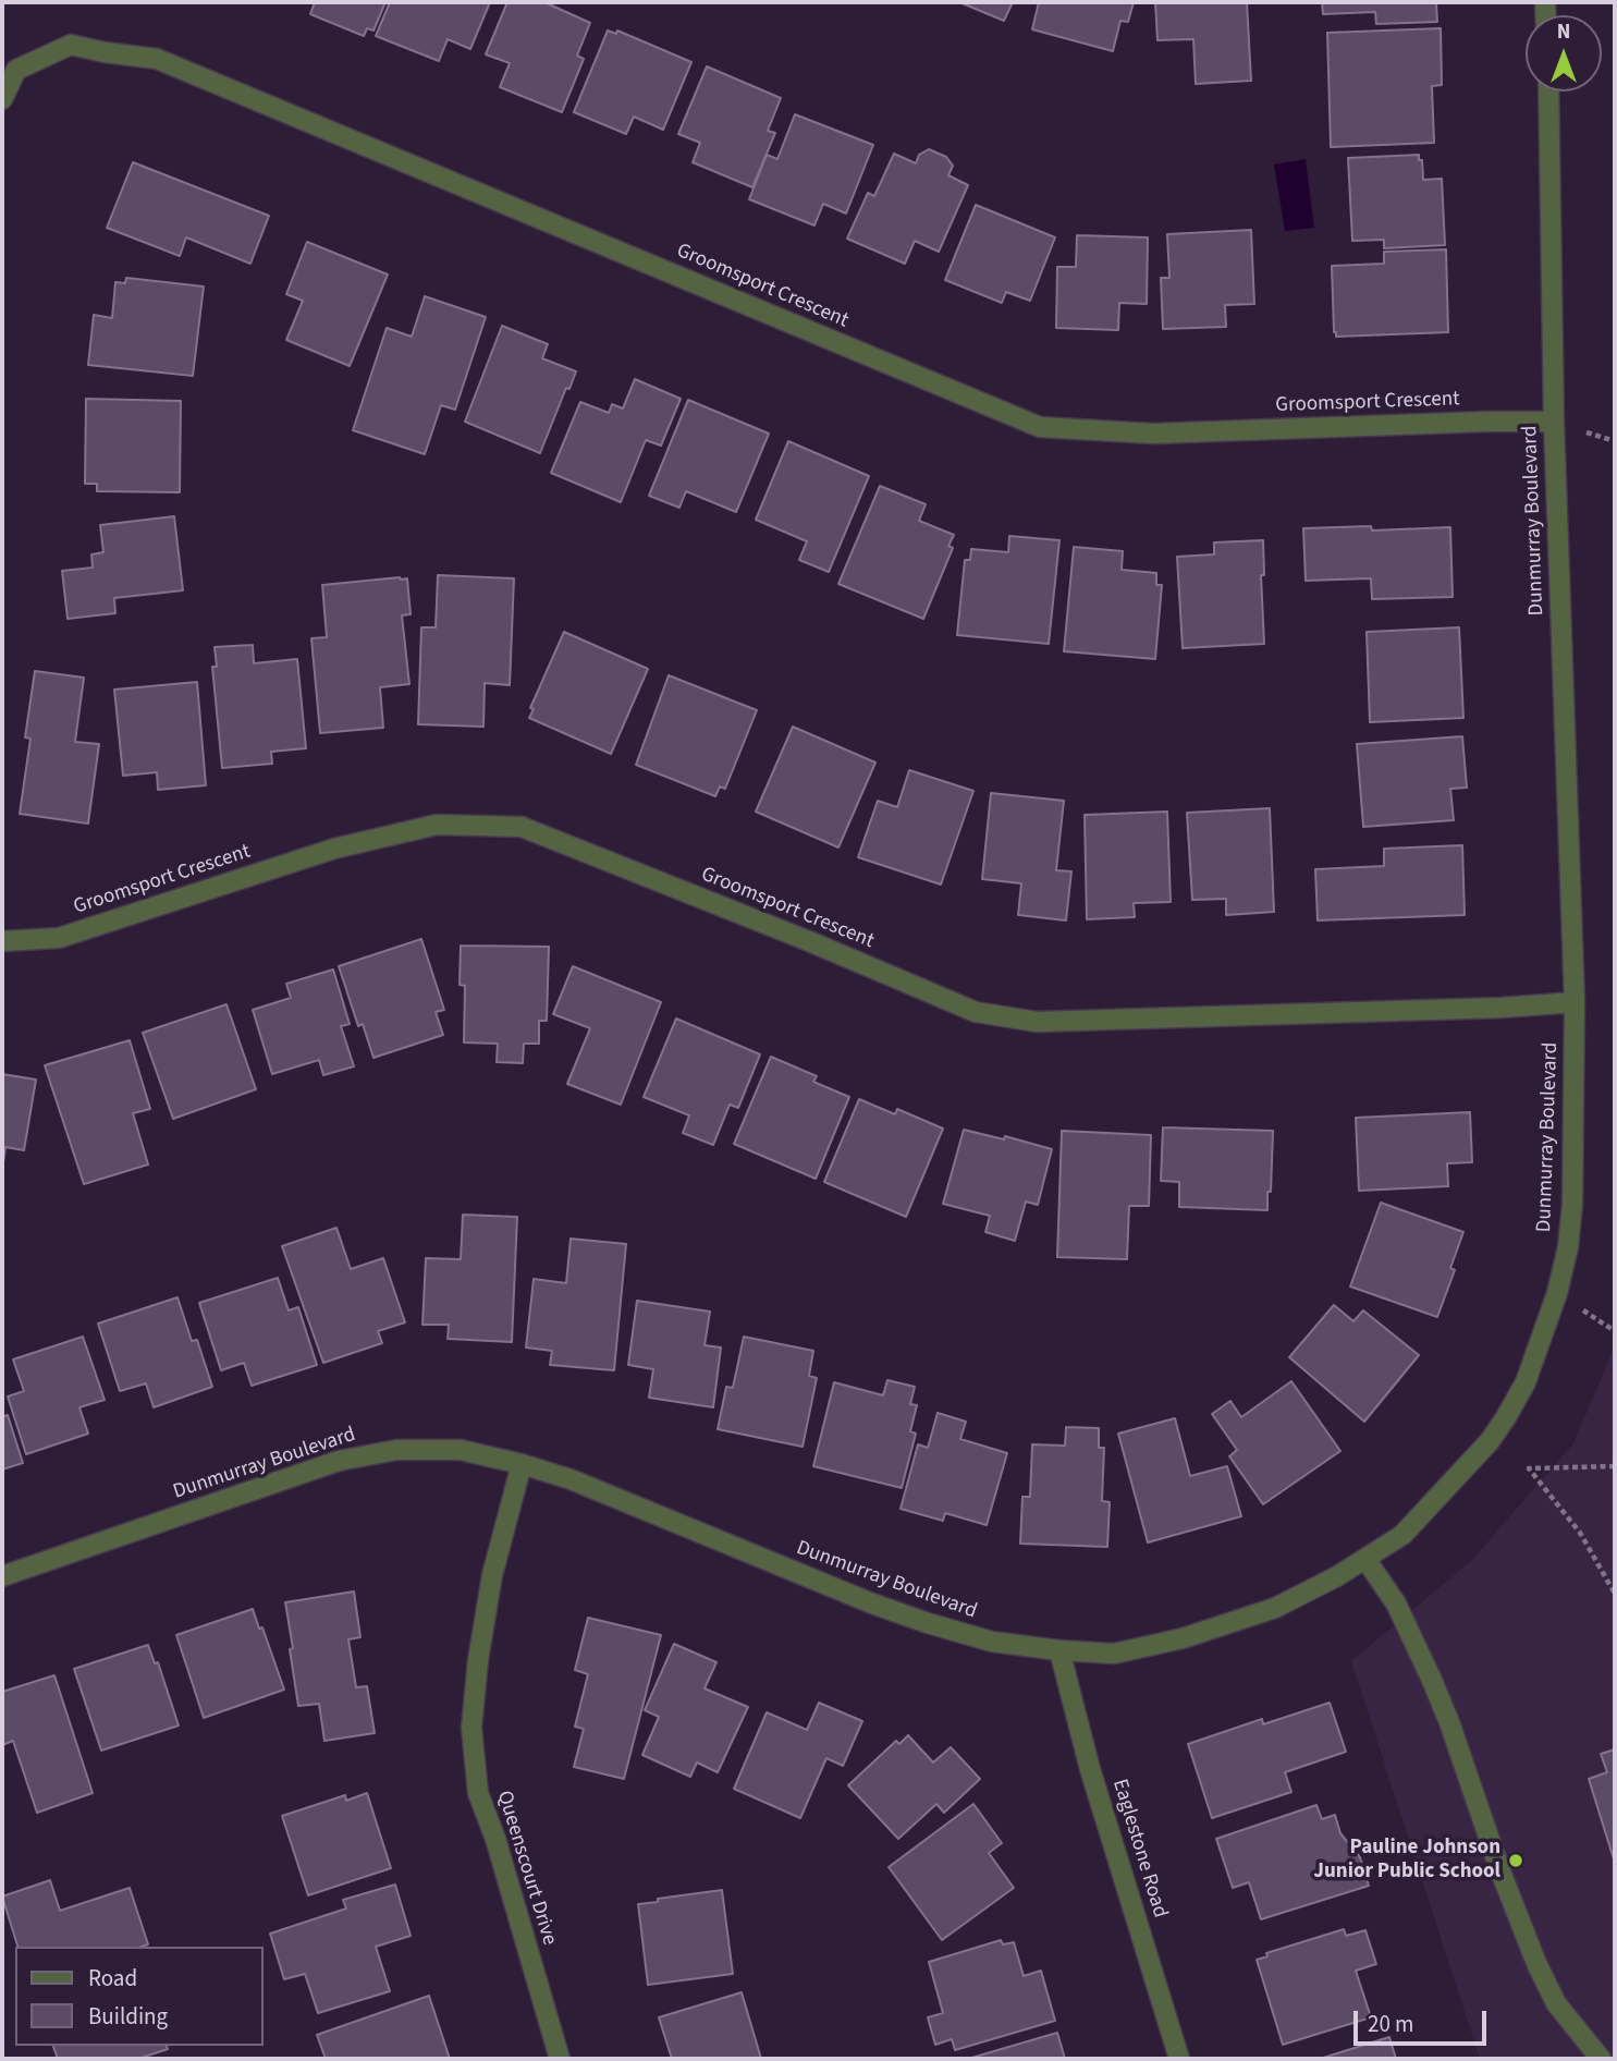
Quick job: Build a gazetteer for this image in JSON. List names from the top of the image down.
{
  "streets": {
    "street": [
      "Groomsport Crescent",
      "Dunmurray Boulevard",
      "Eaglestone Road",
      "Queenscourt Drive"
    ]
  },
  "crossings": [
    ["Groomsport Crescent", "Dunmurray Boulevard"],
    ["Dunmurray Boulevard", "Eaglestone Road"],
    ["Dunmurray Boulevard", "Queenscourt Drive"]
  ],
  "places": ["Pauline Johnson Junior Public School"],
  "legend": ["Road", "Building"],
  "scale_bar": "20 m",
  "north": "top"
}
